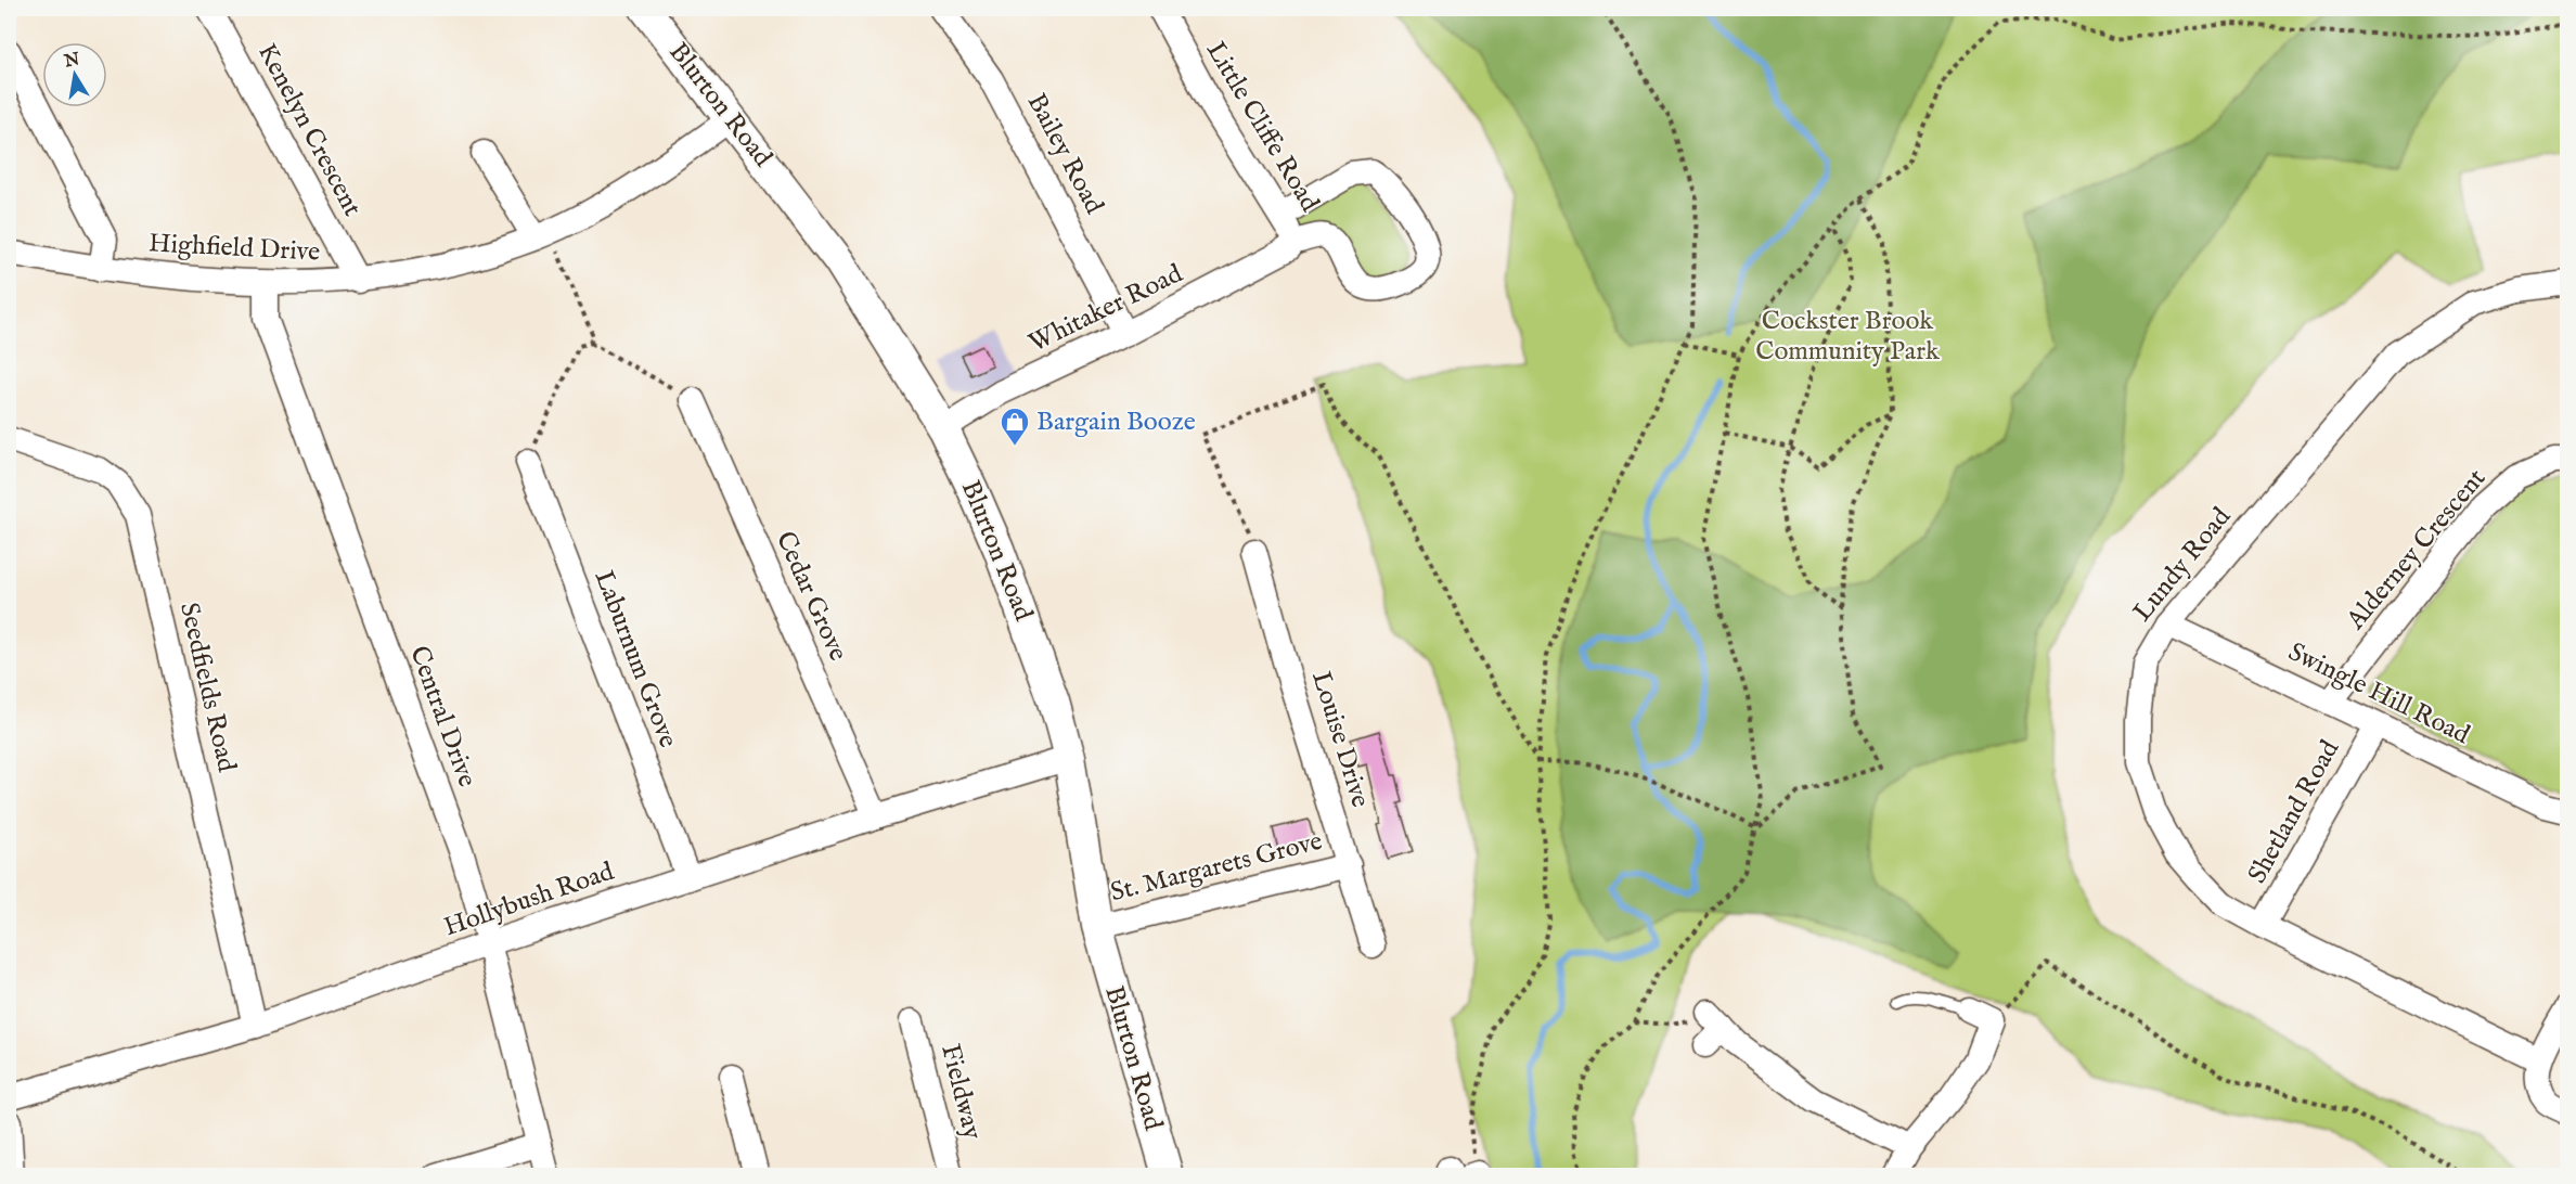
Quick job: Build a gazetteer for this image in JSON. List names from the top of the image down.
{
  "streets": {
    "street": [
      "Blurton Road",
      "Little Cliffe Road",
      "Kenelyn Crescent",
      "Bailey Road",
      "Highfield Drive",
      "Whitaker Road",
      "Alderney Crescent",
      "Lundy Road",
      "Cedar Grove",
      "Laburnum Grove",
      "Seedfields Road",
      "Swingle Hill Road",
      "Central Drive",
      "Louise Drive",
      "Shetland Road",
      "St. Margarets Grove",
      "Hollybush Road",
      "Fieldway"
    ]
  },
  "crossings": [
    ["Blurton Road", "Highfield Drive"],
    ["Blurton Road", "Whitaker Road"],
    ["Blurton Road", "St. Margarets Grove"],
    ["Blurton Road", "Hollybush Road"],
    ["Little Cliffe Road", "Whitaker Road"],
    ["Kenelyn Crescent", "Highfield Drive"],
    ["Bailey Road", "Whitaker Road"],
    ["Highfield Drive", "Central Drive"],
    ["Alderney Crescent", "Swingle Hill Road"],
    ["Lundy Road", "Swingle Hill Road"],
    ["Lundy Road", "Shetland Road"],
    ["Cedar Grove", "Hollybush Road"],
    ["Laburnum Grove", "Hollybush Road"],
    ["Seedfields Road", "Hollybush Road"],
    ["Swingle Hill Road", "Shetland Road"],
    ["Central Drive", "Hollybush Road"],
    ["Louise Drive", "St. Margarets Grove"]
  ],
  "parks": ["Cockster Brook Community Park"],
  "places": {
    "shop": ["Bargain Booze"]
  },
  "north": "top"
}
